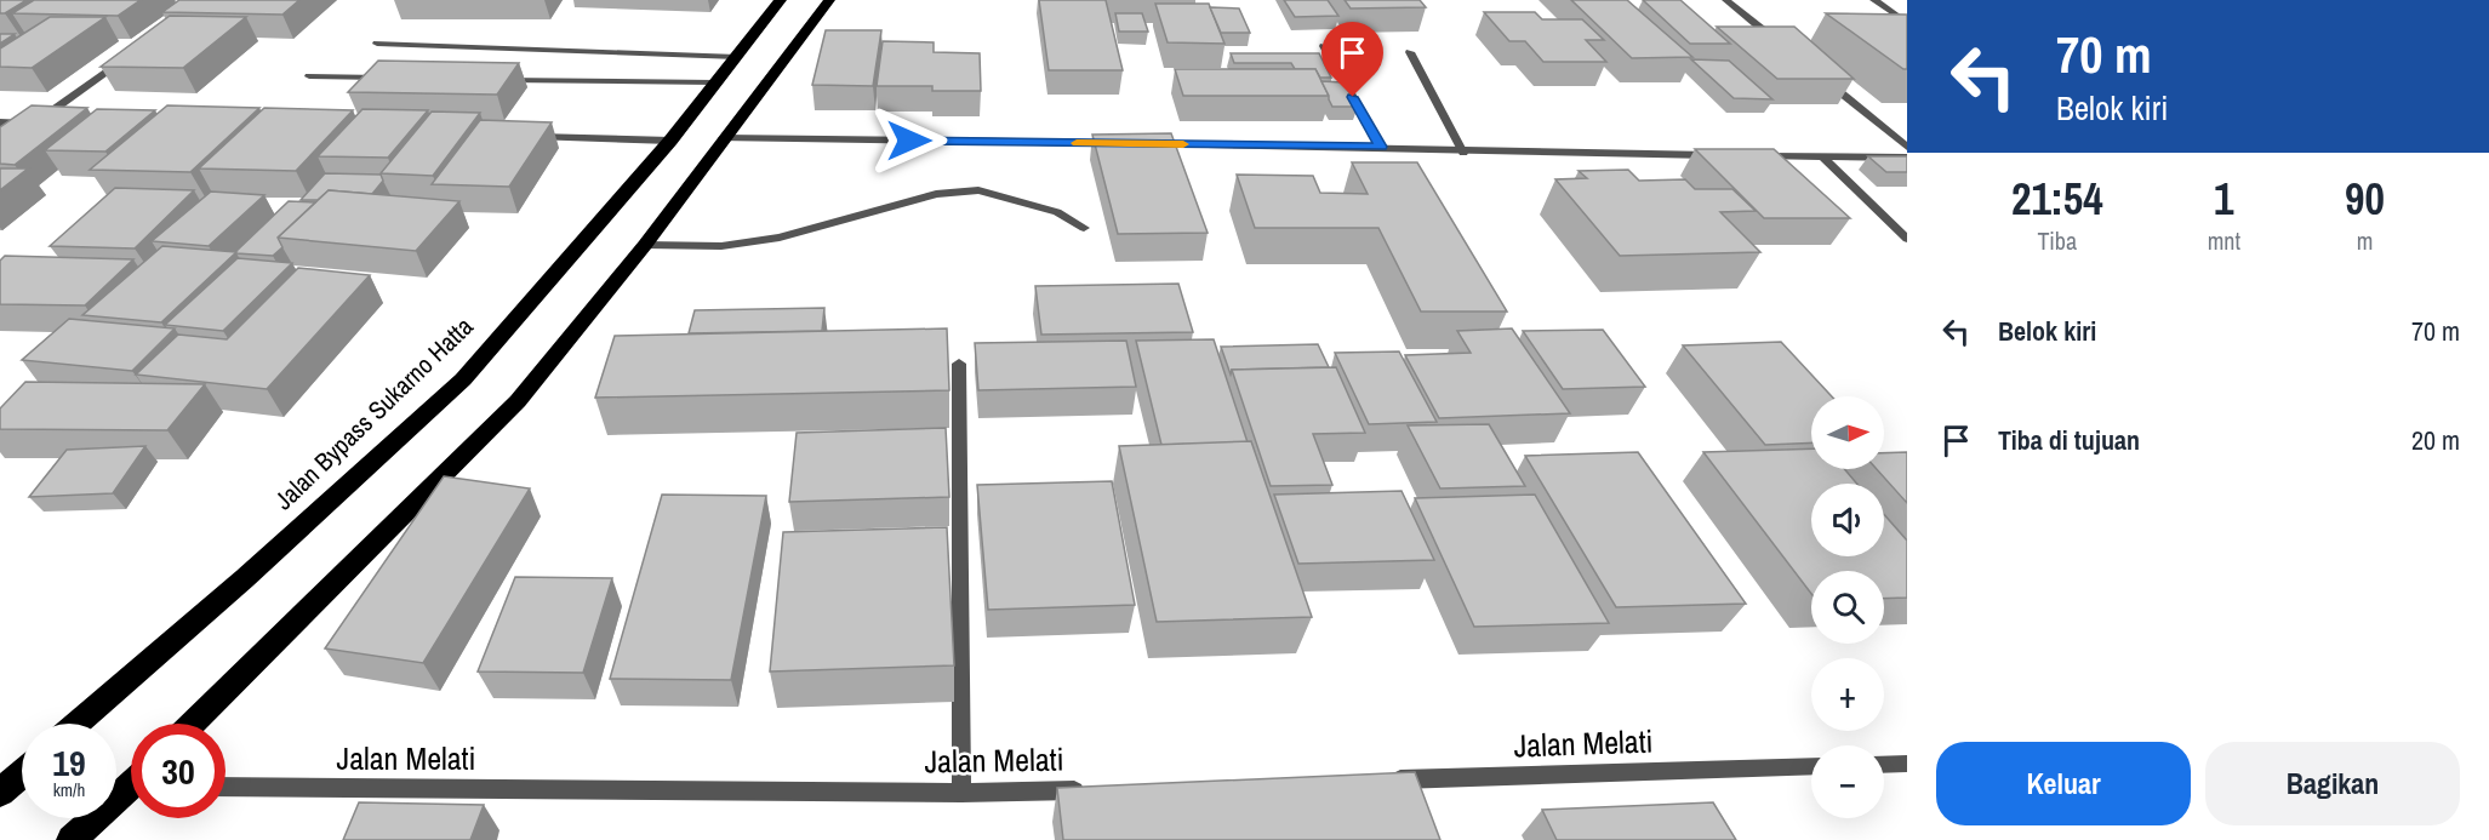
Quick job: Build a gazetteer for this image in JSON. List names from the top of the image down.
{
  "streets": {
    "highway": ["Jalan Bypass Sukarno Hatta"],
    "street": ["Jalan Melati"]
  },
  "north": "right",
  "page": {
    "turn": ["70 m", "Belok kiri"],
    "eta": [
      "21:54",
      "Tiba",
      "1",
      "mnt",
      "90",
      "m"
    ],
    "list": [
      {
        "name": "Belok kiri",
        "value": "70 m"
      },
      {
        "name": "Tiba di tujuan",
        "value": "20 m"
      }
    ],
    "map_buttons": ["+", "−"],
    "speed": "19 km/h",
    "limit": "30",
    "buttons": ["Keluar", "Bagikan"]
  }
}
